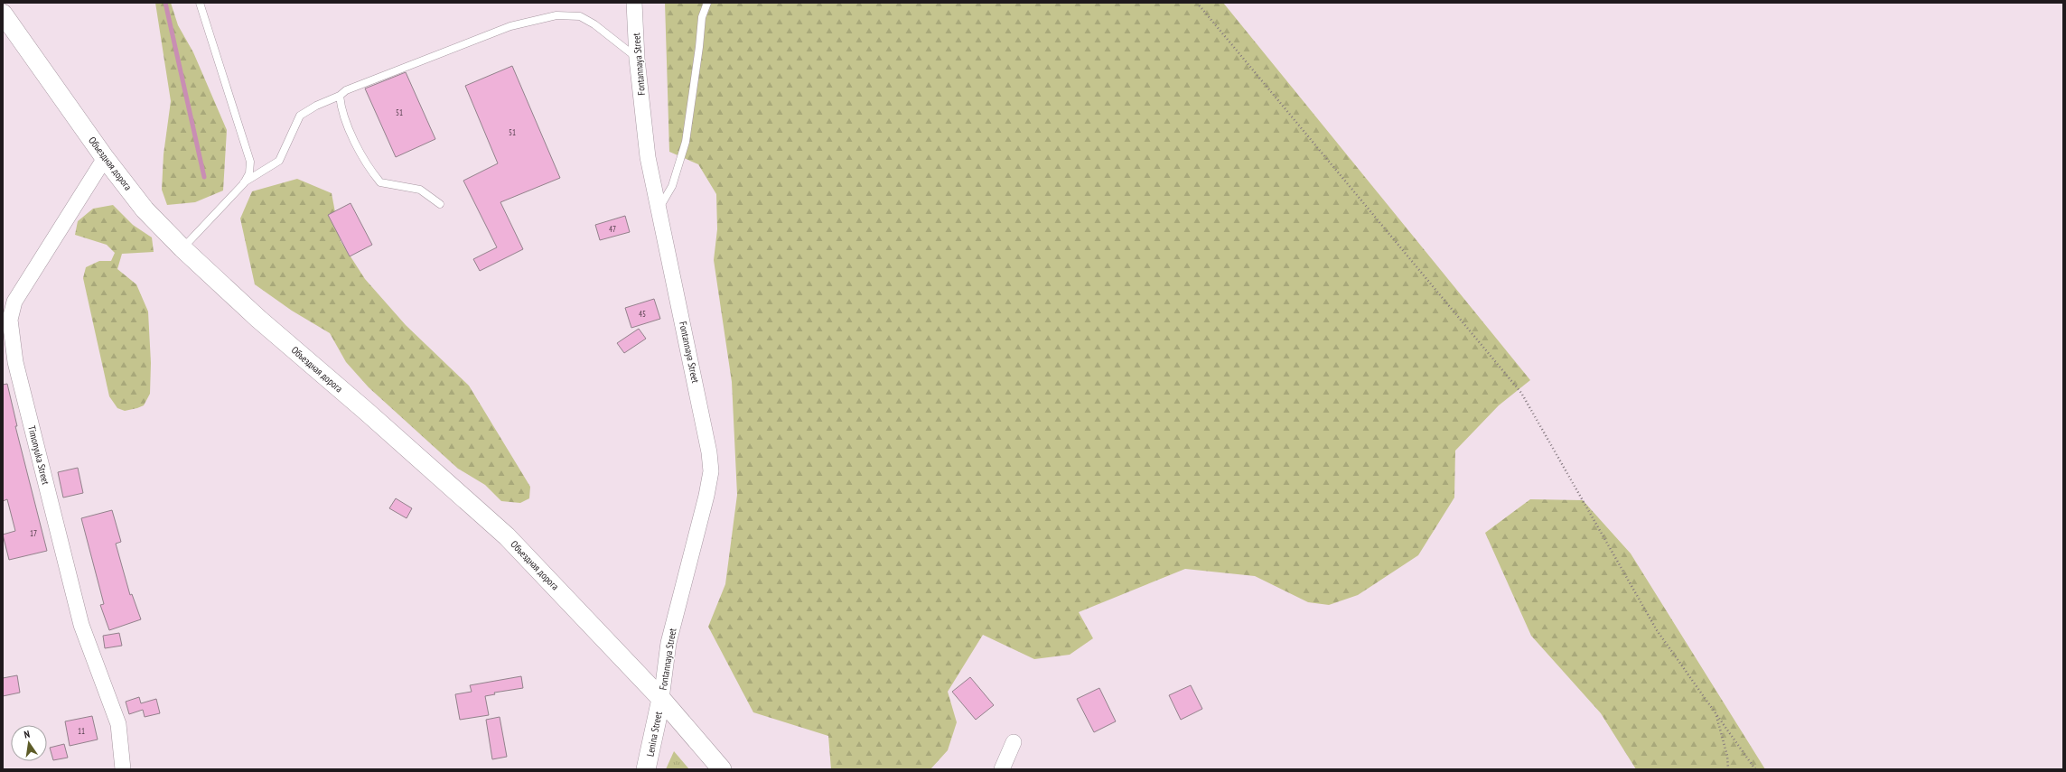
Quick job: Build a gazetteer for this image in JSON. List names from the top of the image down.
{
  "streets": {
    "street": [
      "Fontannaya Street",
      "Объездная дорога",
      "Timonyuka Street",
      "Lenina Street"
    ]
  },
  "crossings": [
    ["Fontannaya Street", "Объездная дорога"],
    ["Fontannaya Street", "Lenina Street"],
    ["Объездная дорога", "Timonyuka Street"],
    ["Объездная дорога", "Lenina Street"]
  ],
  "house_numbers": [
    "51",
    "51",
    "47",
    "45",
    "17",
    "11"
  ],
  "north": "top"
}
